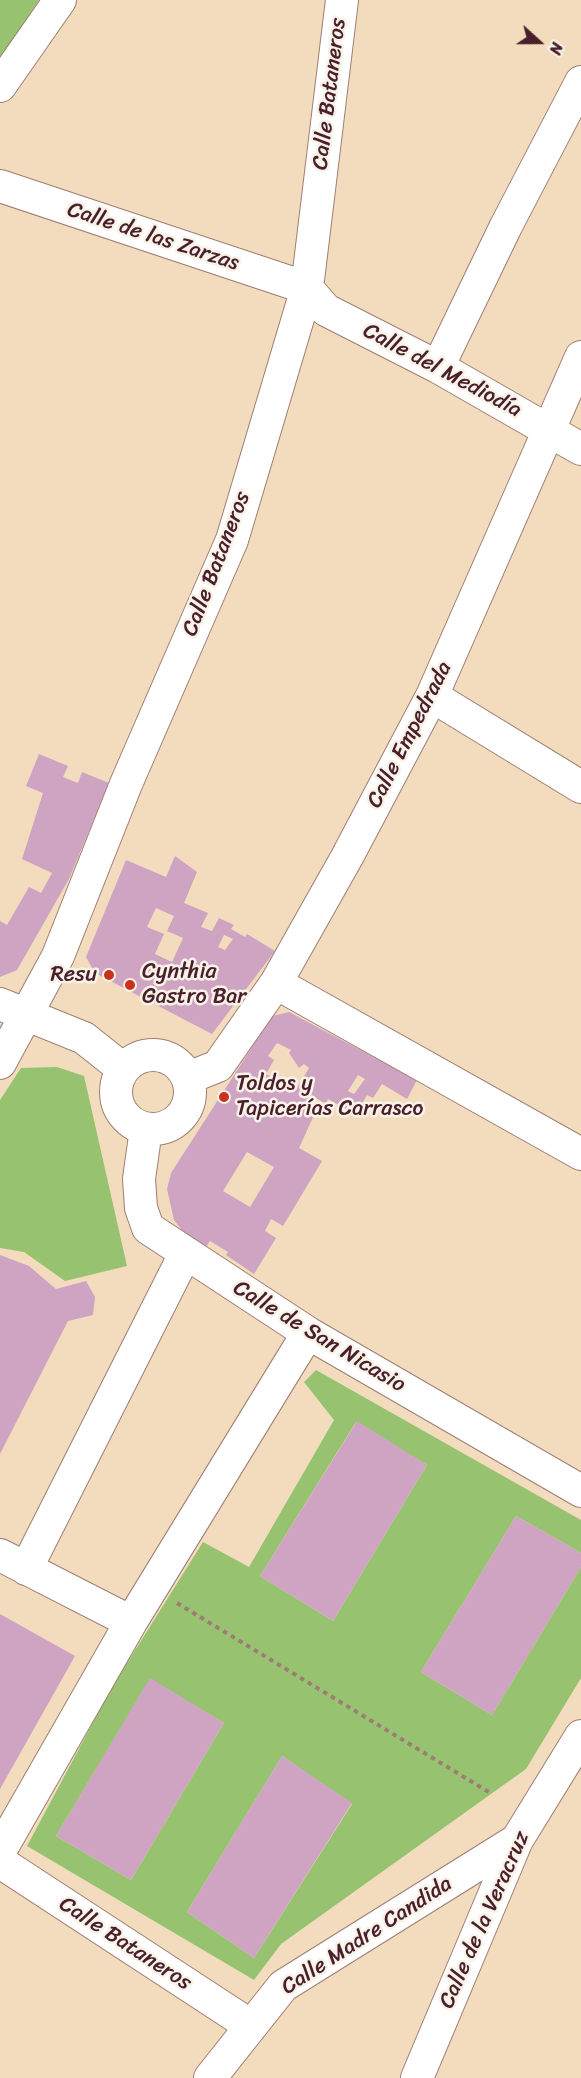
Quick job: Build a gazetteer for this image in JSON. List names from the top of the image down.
{
  "streets": {
    "street": [
      "Calle Bataneros",
      "Calle de las Zarzas",
      "Calle del Mediodía",
      "Calle Empedrada",
      "Calle de San Nicasio",
      "Calle de la Veracruz",
      "Calle Madre Candida"
    ]
  },
  "crossings": [
    ["Calle Bataneros", "Calle de las Zarzas"],
    ["Calle Bataneros", "Calle del Mediodía"],
    ["Calle Bataneros", "Calle Madre Candida"],
    ["Calle de las Zarzas", "Calle del Mediodía"],
    ["Calle del Mediodía", "Calle Empedrada"],
    ["Calle Empedrada", "Calle de San Nicasio"],
    ["Calle de la Veracruz", "Calle Madre Candida"]
  ],
  "places": ["Resu", "Cynthia Gastro Bar", "Toldos y Tapicerías Carrasco"],
  "north": "right"
}
